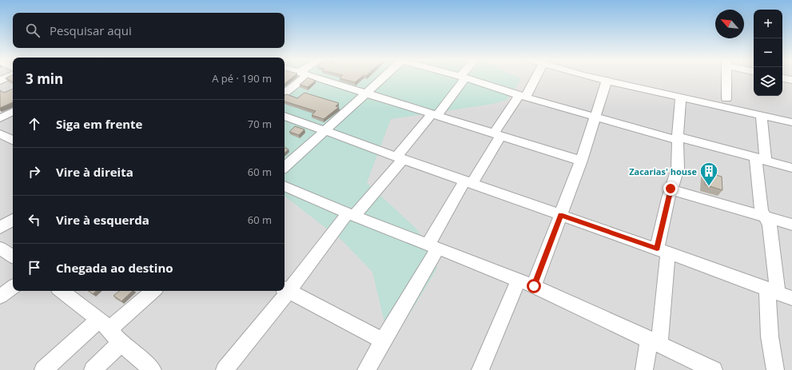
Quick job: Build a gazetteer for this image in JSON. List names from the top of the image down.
{
  "places": {
    "building": ["Zacarias' house"]
  },
  "north": "top left",
  "page": {
    "map_buttons": ["+", "−"],
    "search": "Pesquisar aqui",
    "heading": ["3 min", "A pé · 190 m"],
    "list": [
      ["Siga em frente", "70 m"],
      ["Vire à direita", "60 m"],
      ["Vire à esquerda", "60 m"],
      "Chegada ao destino"
    ]
  }
}
